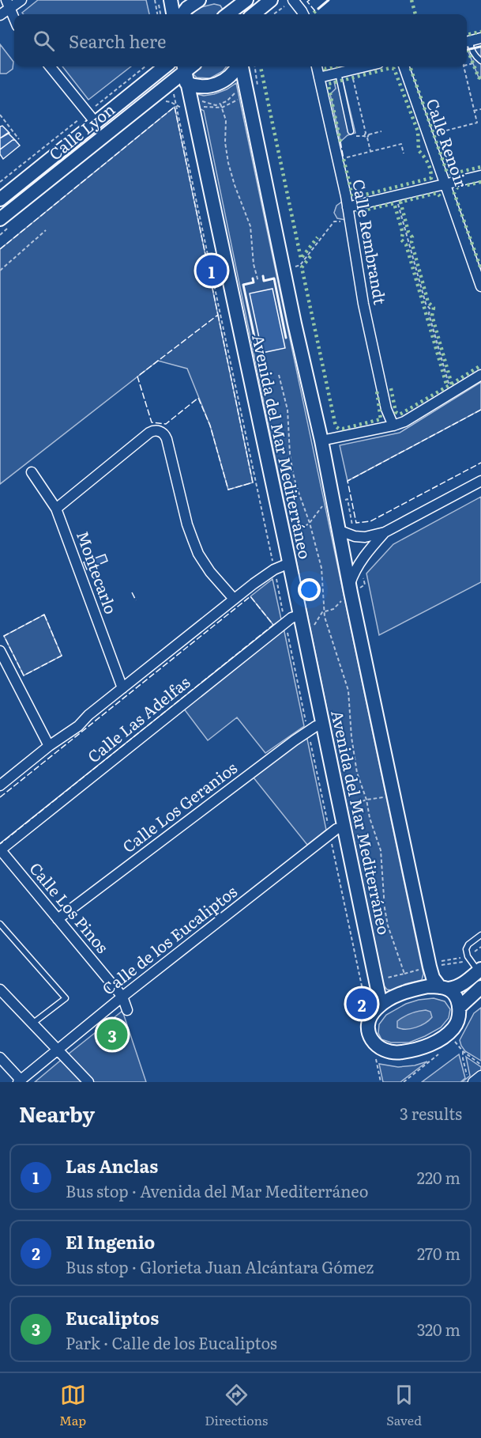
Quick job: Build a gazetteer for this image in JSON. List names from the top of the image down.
{
  "streets": {
    "street": [
      "Calle Lyon",
      "Calle Renoir",
      "Calle Rembrandt",
      "Avenida del Mar Mediterráneo",
      "Montecarlo",
      "Calle Las Adelfas",
      "Calle Los Geranios",
      "Calle Los Pinos",
      "Calle de los Eucaliptos"
    ]
  },
  "crossings": [
    ["Calle Lyon", "Avenida del Mar Mediterráneo"],
    ["Avenida del Mar Mediterráneo", "Calle Las Adelfas"],
    ["Avenida del Mar Mediterráneo", "Calle Los Geranios"],
    ["Avenida del Mar Mediterráneo", "Calle de los Eucaliptos"],
    ["Calle Las Adelfas", "Calle Los Pinos"],
    ["Calle Los Geranios", "Calle Los Pinos"],
    ["Calle Los Pinos", "Calle de los Eucaliptos"]
  ],
  "page": {
    "search": "Search here",
    "pins": ["1", "2", "3"],
    "heading": ["Nearby", "3 results"],
    "list": [
      {
        "mark": "1",
        "name": "Las Anclas",
        "note": "Bus stop · Avenida del Mar Mediterráneo",
        "value": "220 m"
      },
      {
        "mark": "2",
        "name": "El Ingenio",
        "note": "Bus stop · Glorieta Juan Alcántara Gómez",
        "value": "270 m"
      },
      {
        "mark": "3",
        "name": "Eucaliptos",
        "note": "Park · Calle de los Eucaliptos",
        "value": "320 m"
      }
    ],
    "nav": ["Map", "Directions", "Saved"]
  }
}
